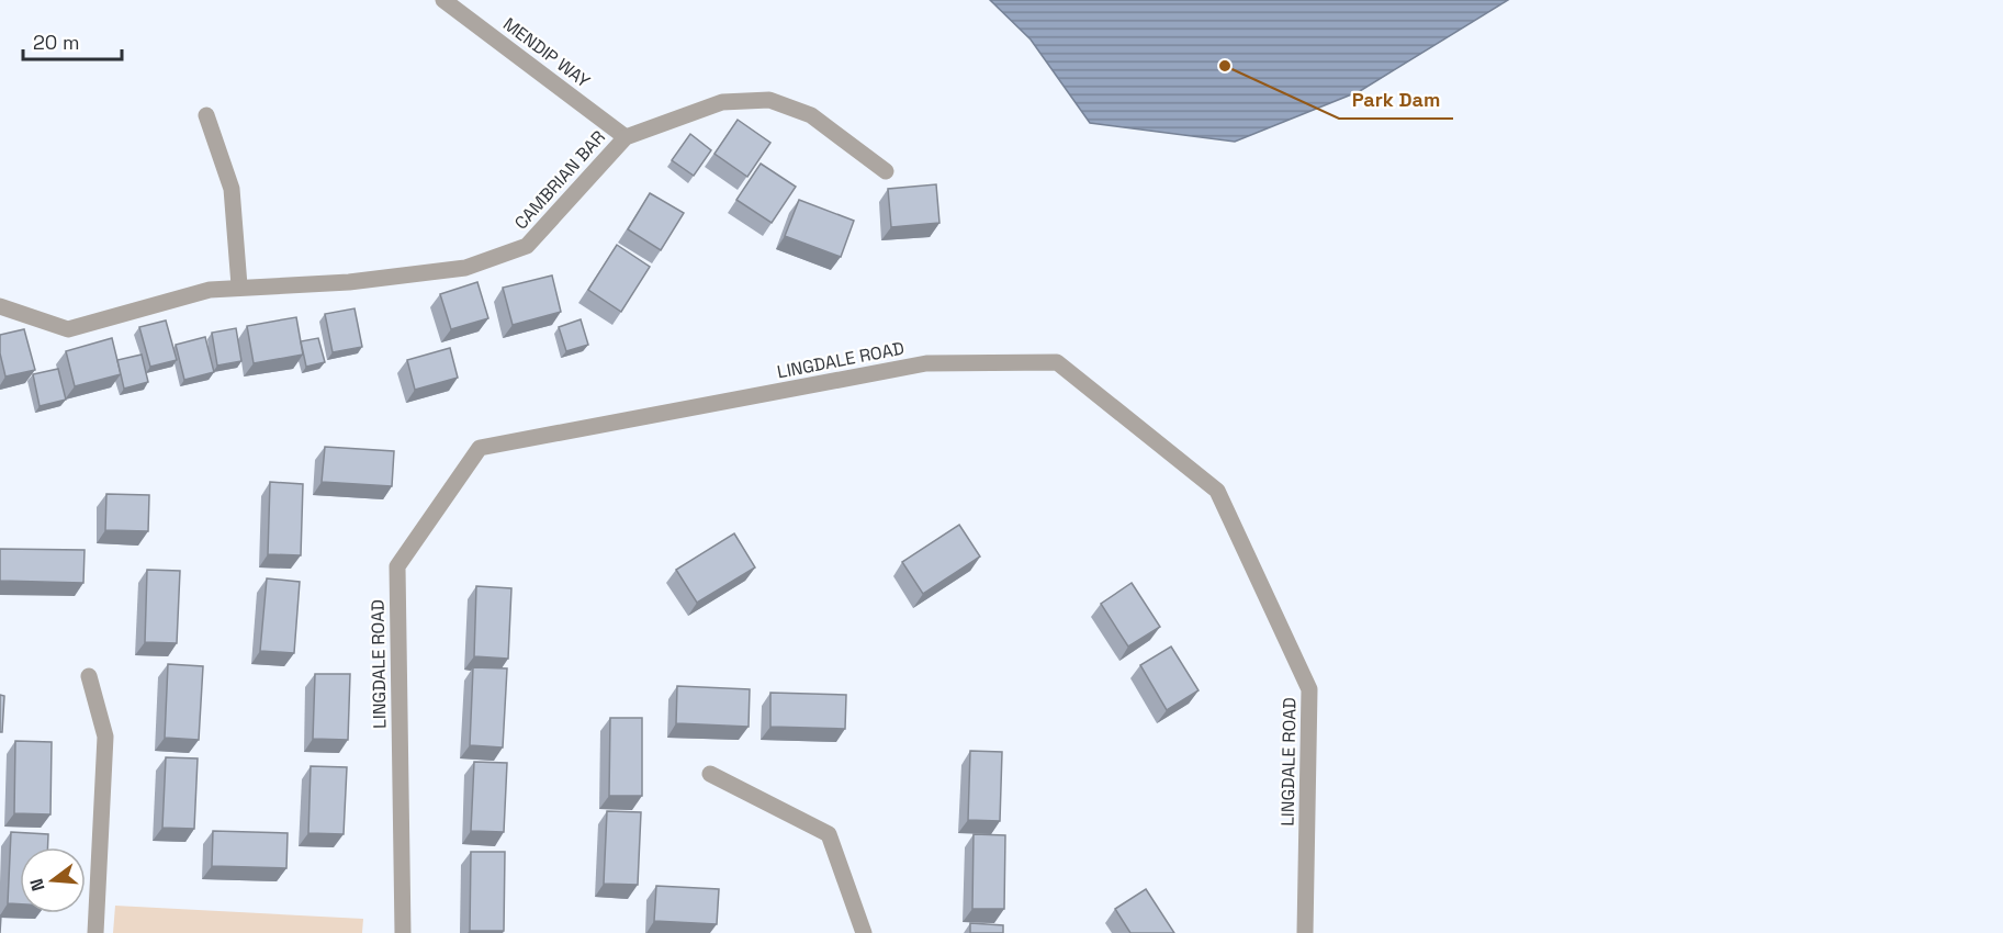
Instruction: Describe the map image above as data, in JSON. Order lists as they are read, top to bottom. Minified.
{"streets":{"street":["MENDIP WAY","CAMBRIAN BAR","LINGDALE ROAD"]},"crossings":[["MENDIP WAY","CAMBRIAN BAR"]],"places":["Park Dam"],"scale_bar":"20 m","north":"left"}
